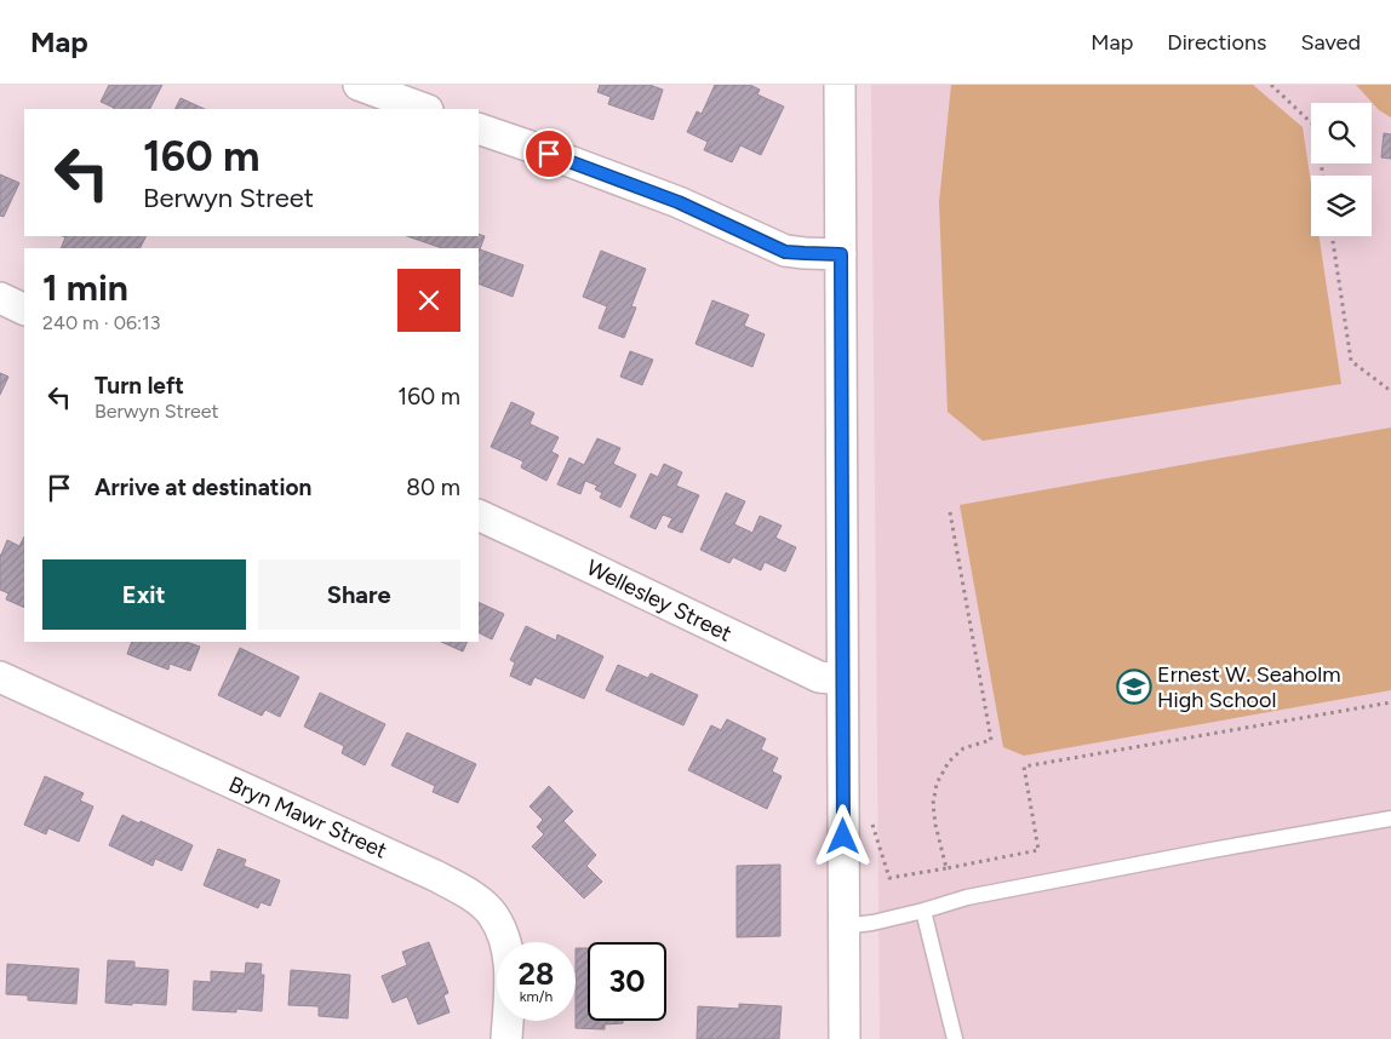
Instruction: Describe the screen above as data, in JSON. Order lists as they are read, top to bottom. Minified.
{"streets":{"street":["Wellesley Street","Bryn Mawr Street"]},"places":{"school or university":["Ernest W. Seaholm High School"]},"page":{"header":"Map","nav":["Map","Directions","Saved"],"turn":["160 m","Berwyn Street"],"heading":["1 min","240 m · 06:13"],"list":[{"name":"Turn left","note":"Berwyn Street","value":"160 m"},{"name":"Arrive at destination","value":"80 m"}],"buttons":["Exit","Share"],"speed":"28 km/h","limit":"30"}}
